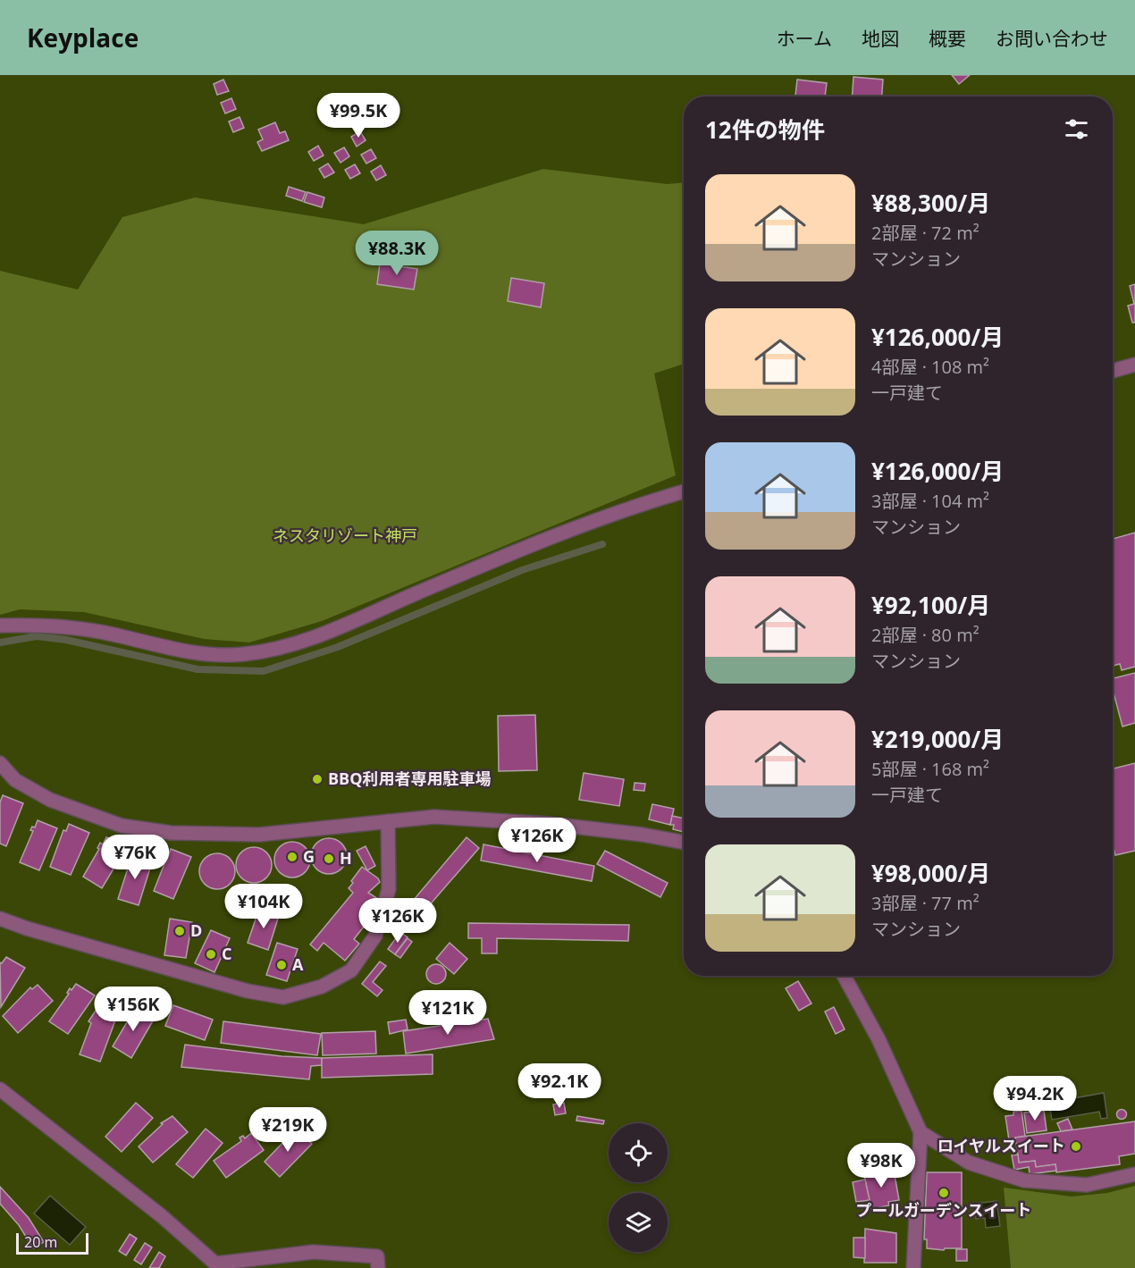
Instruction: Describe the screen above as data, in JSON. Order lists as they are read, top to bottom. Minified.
{"parks":["ネスタリゾート神戸"],"places":["BBQ利用者専用駐車場","G","H","D","C","A","ロイヤルスイート","プールガーデンスイート"],"scale_bar":"20 m","page":{"header":"Keyplace","nav":["ホーム","地図","概要","お問い合わせ"],"price":["¥99.5K","¥88.3K","¥126K","¥76K","¥104K","¥126K","¥156K","¥121K","¥92.1K","¥94.2K","¥219K","¥98K"],"heading":"12件の物件","list":[{"name":"¥88,300/月","note":"2部屋 · 72 m² · マンション"},{"name":"¥126,000/月","note":"4部屋 · 108 m² · 一戸建て"},{"name":"¥126,000/月","note":"3部屋 · 104 m² · マンション"},{"name":"¥92,100/月","note":"2部屋 · 80 m² · マンション"},{"name":"¥219,000/月","note":"5部屋 · 168 m² · 一戸建て"},{"name":"¥98,000/月","note":"3部屋 · 77 m² · マンション"}],"scale":"20 m"}}
